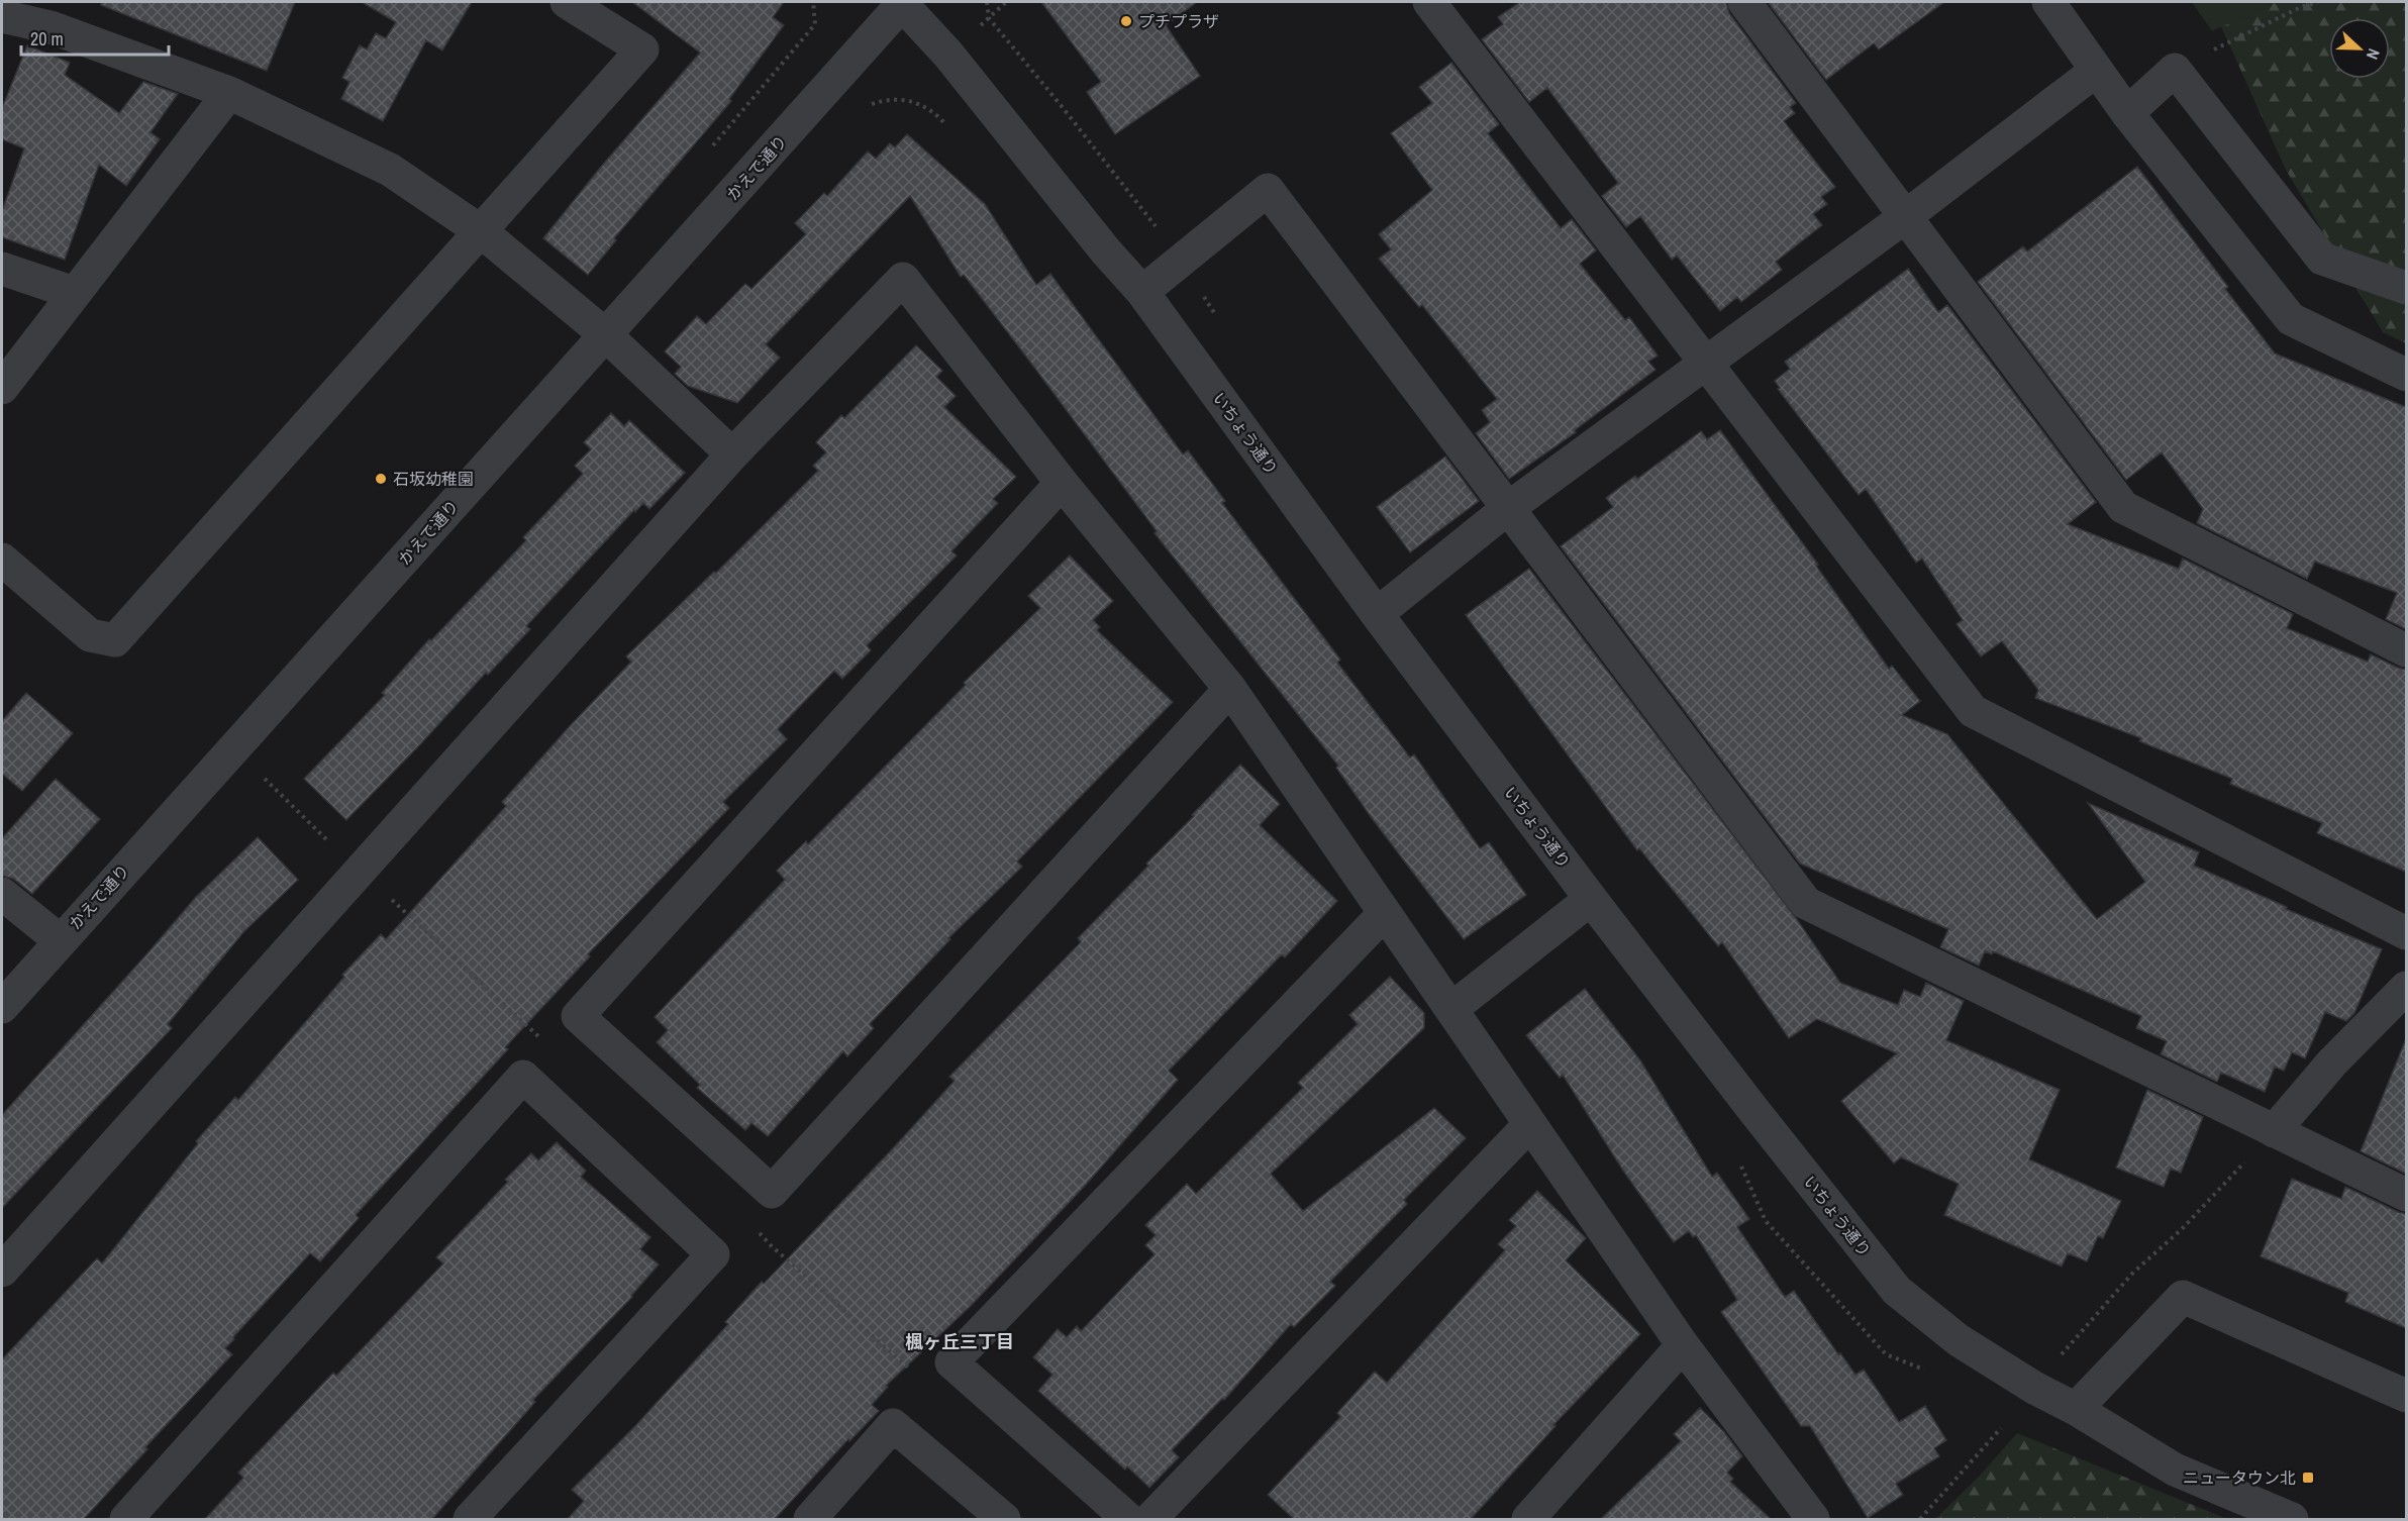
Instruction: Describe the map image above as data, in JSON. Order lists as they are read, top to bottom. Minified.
{"streets":{"street":["かえで通り","いちょう通り"]},"crossings":[["かえで通り","いちょう通り"]],"districts":["楓ヶ丘三丁目"],"places":{"other":["プチプラザ","石坂幼稚園"],"transit":["ニュータウン北"]},"scale_bar":"20 m","north":"right"}
